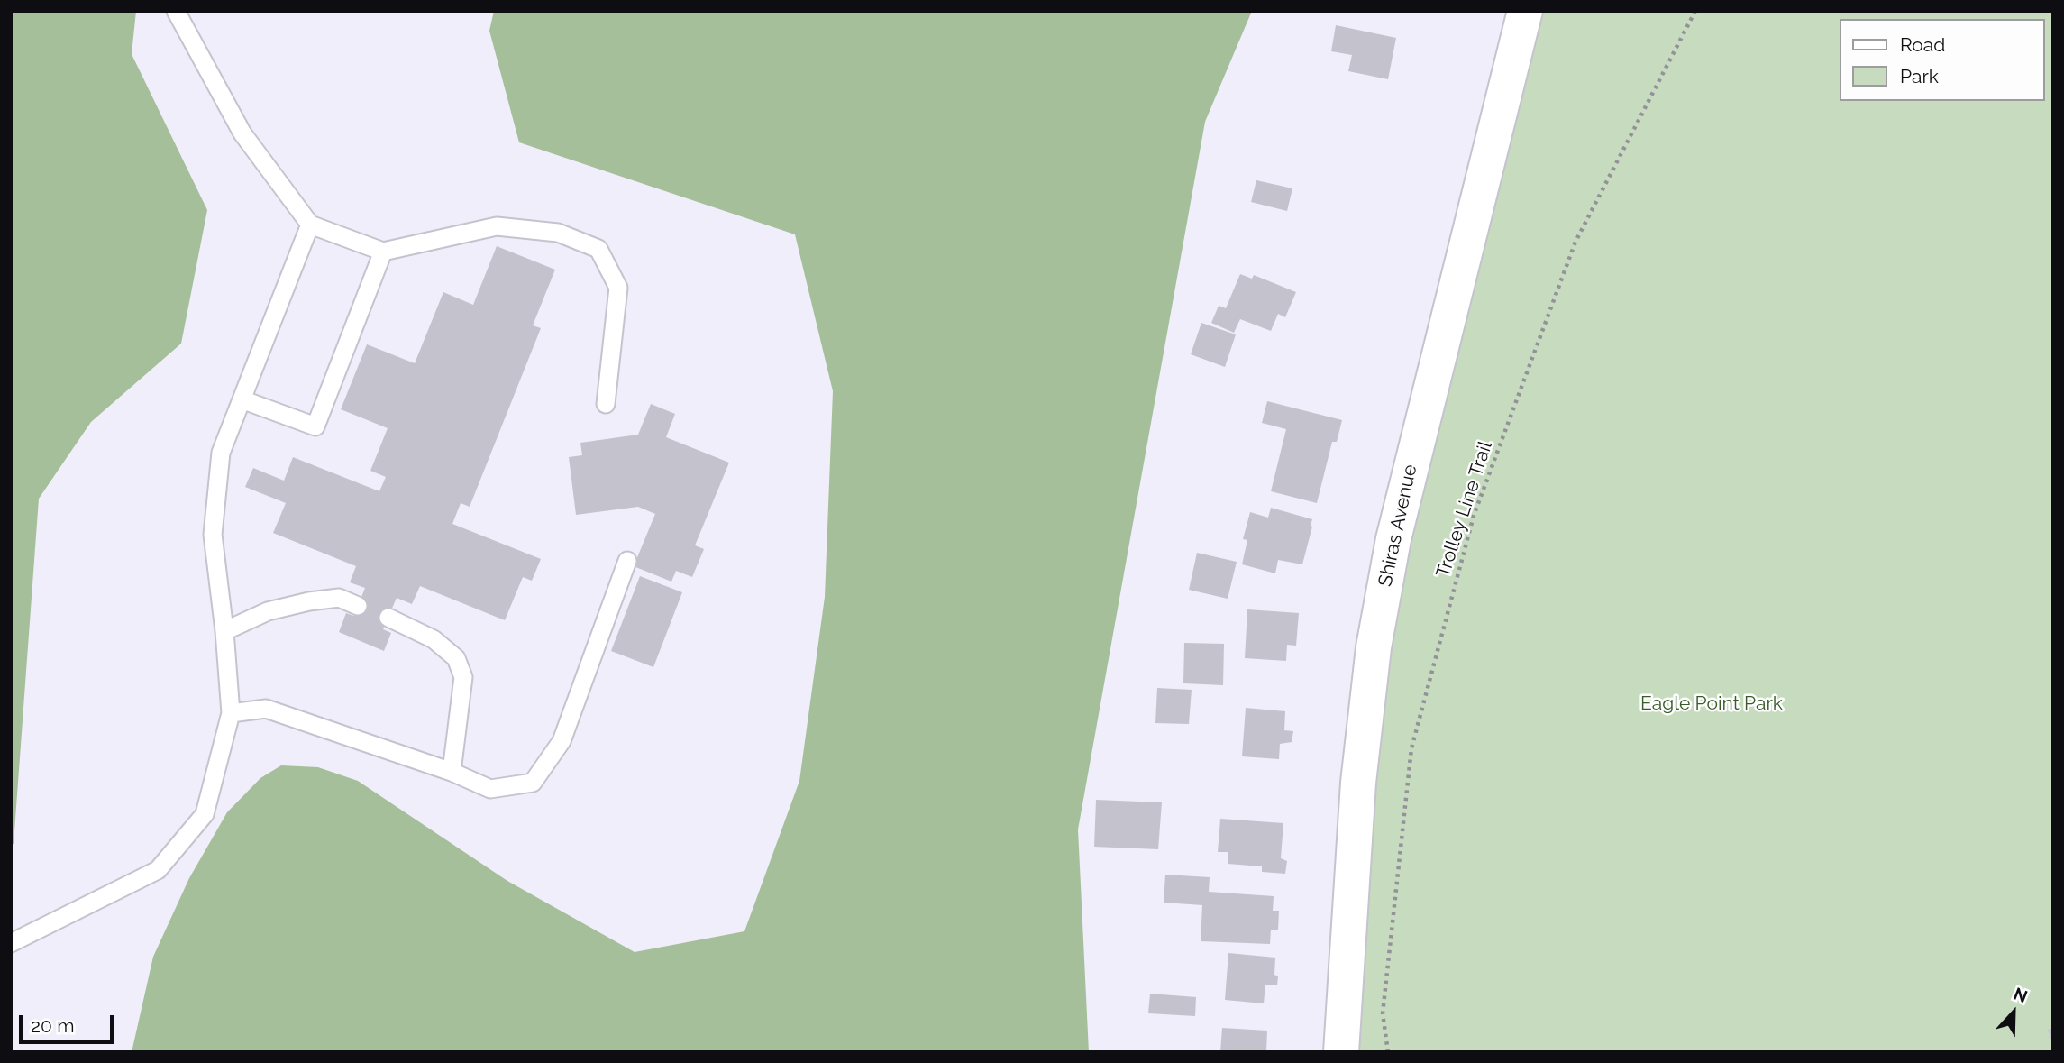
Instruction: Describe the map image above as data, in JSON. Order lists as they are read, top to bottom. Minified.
{"streets":{"street":["Shiras Avenue"],"path":["Trolley Line Trail"]},"parks":["Eagle Point Park"],"legend":["Road","Park"],"scale_bar":"20 m","north":"top"}
